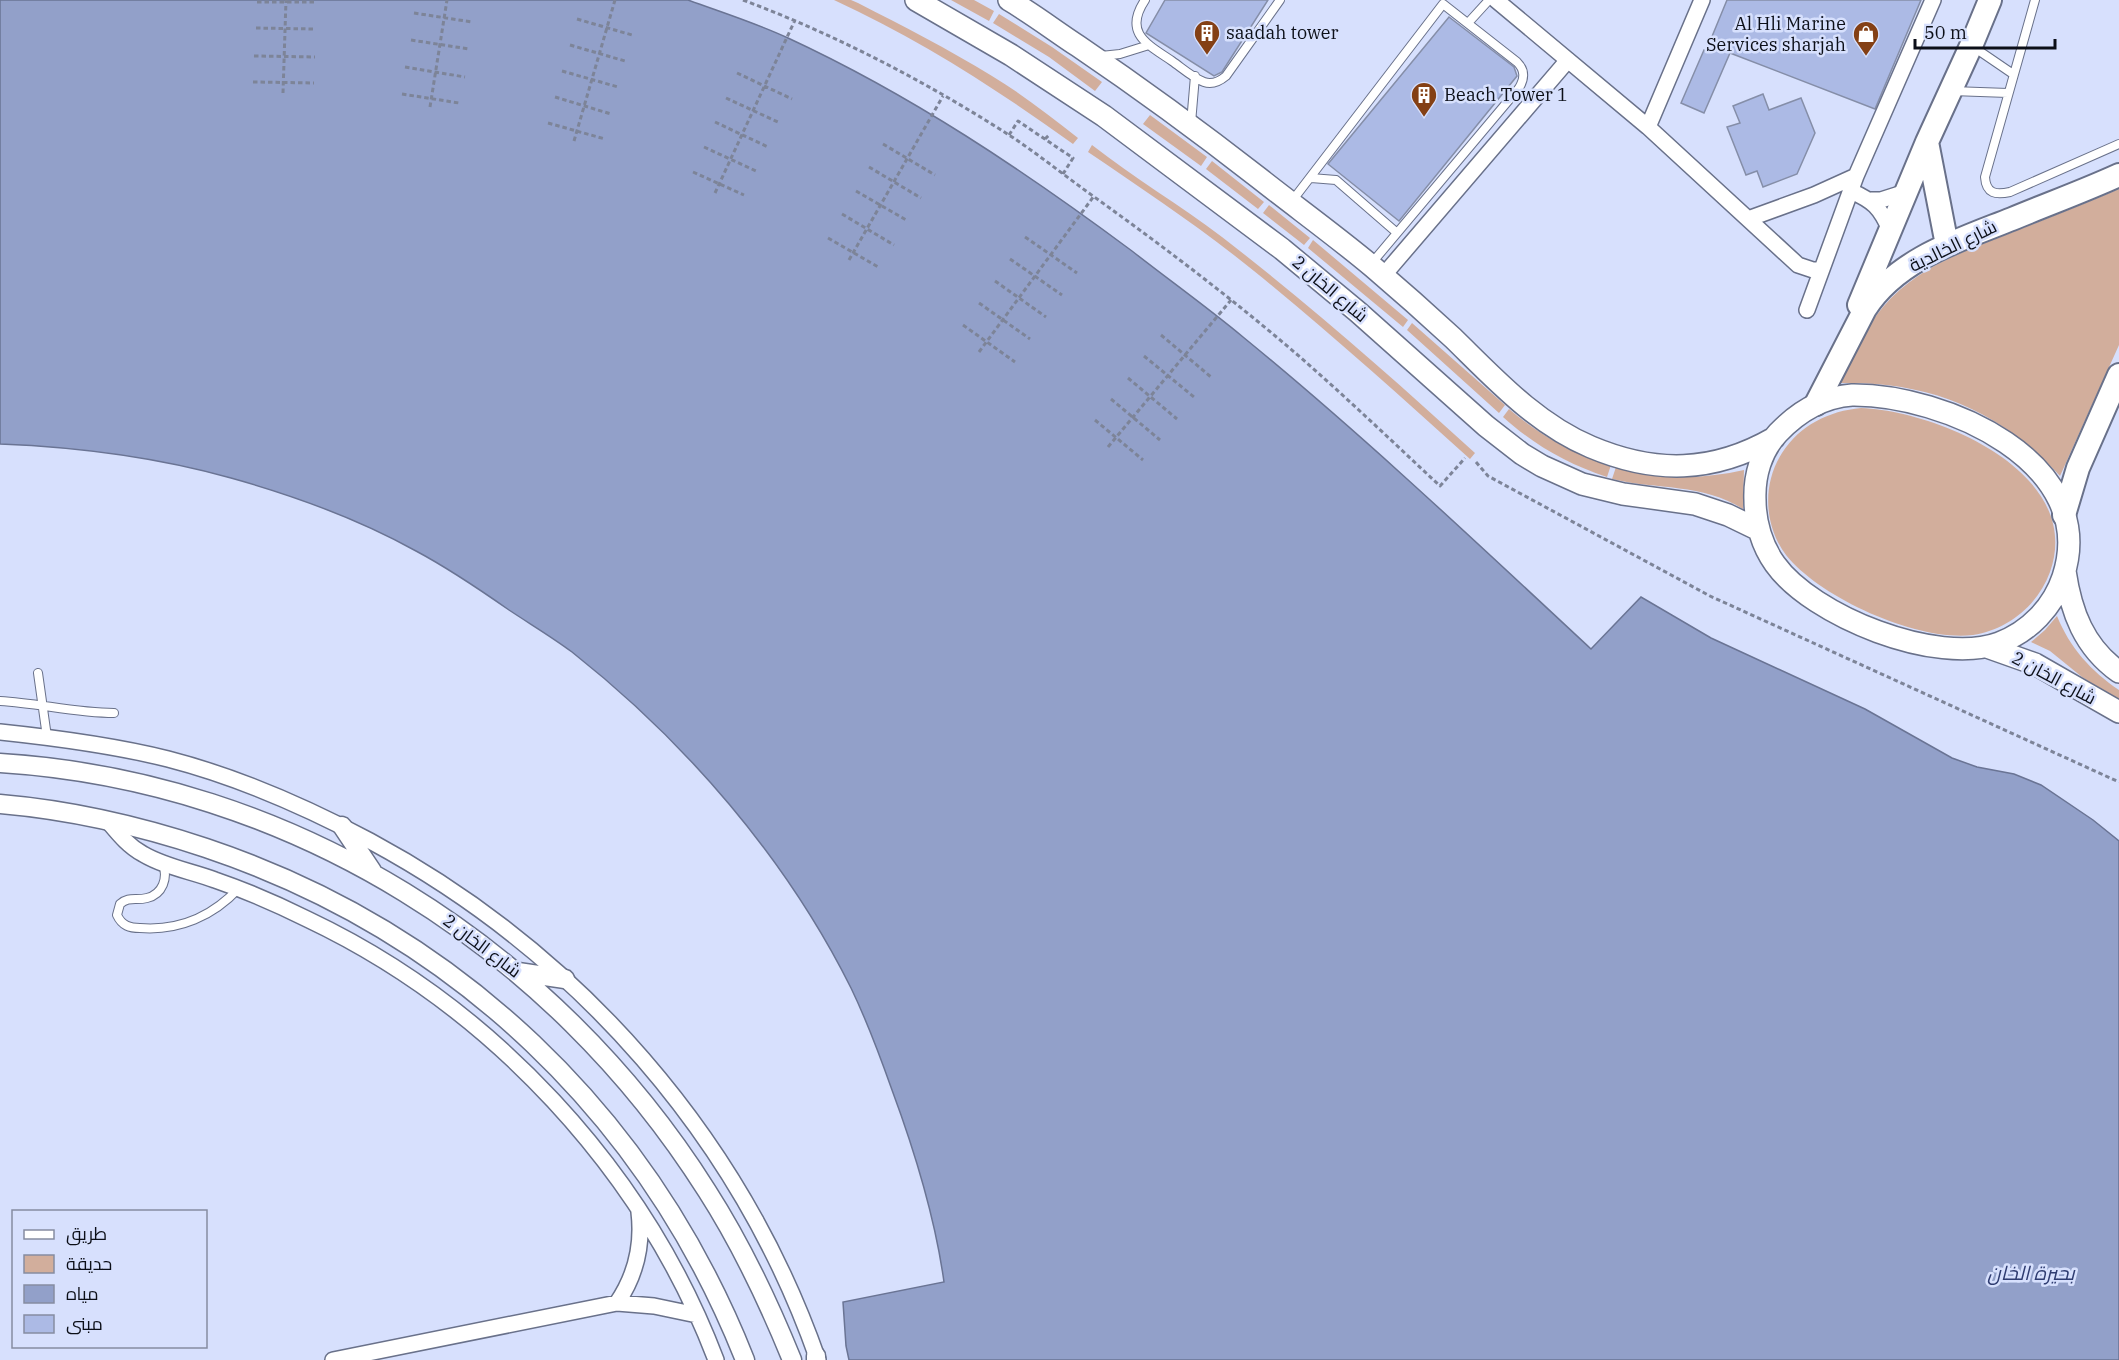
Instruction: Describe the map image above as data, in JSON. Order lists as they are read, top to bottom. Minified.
{"streets":{"main road":["شارع الخالدية","شارع الخان 2"]},"water":["بحيرة الخان"],"places":{"building":["saadah tower","Beach Tower 1"],"shop":["Al Hli Marine Services sharjah"]},"legend":["طريق","حديقة","مياه","مبنى"],"scale_bar":"50 m"}
